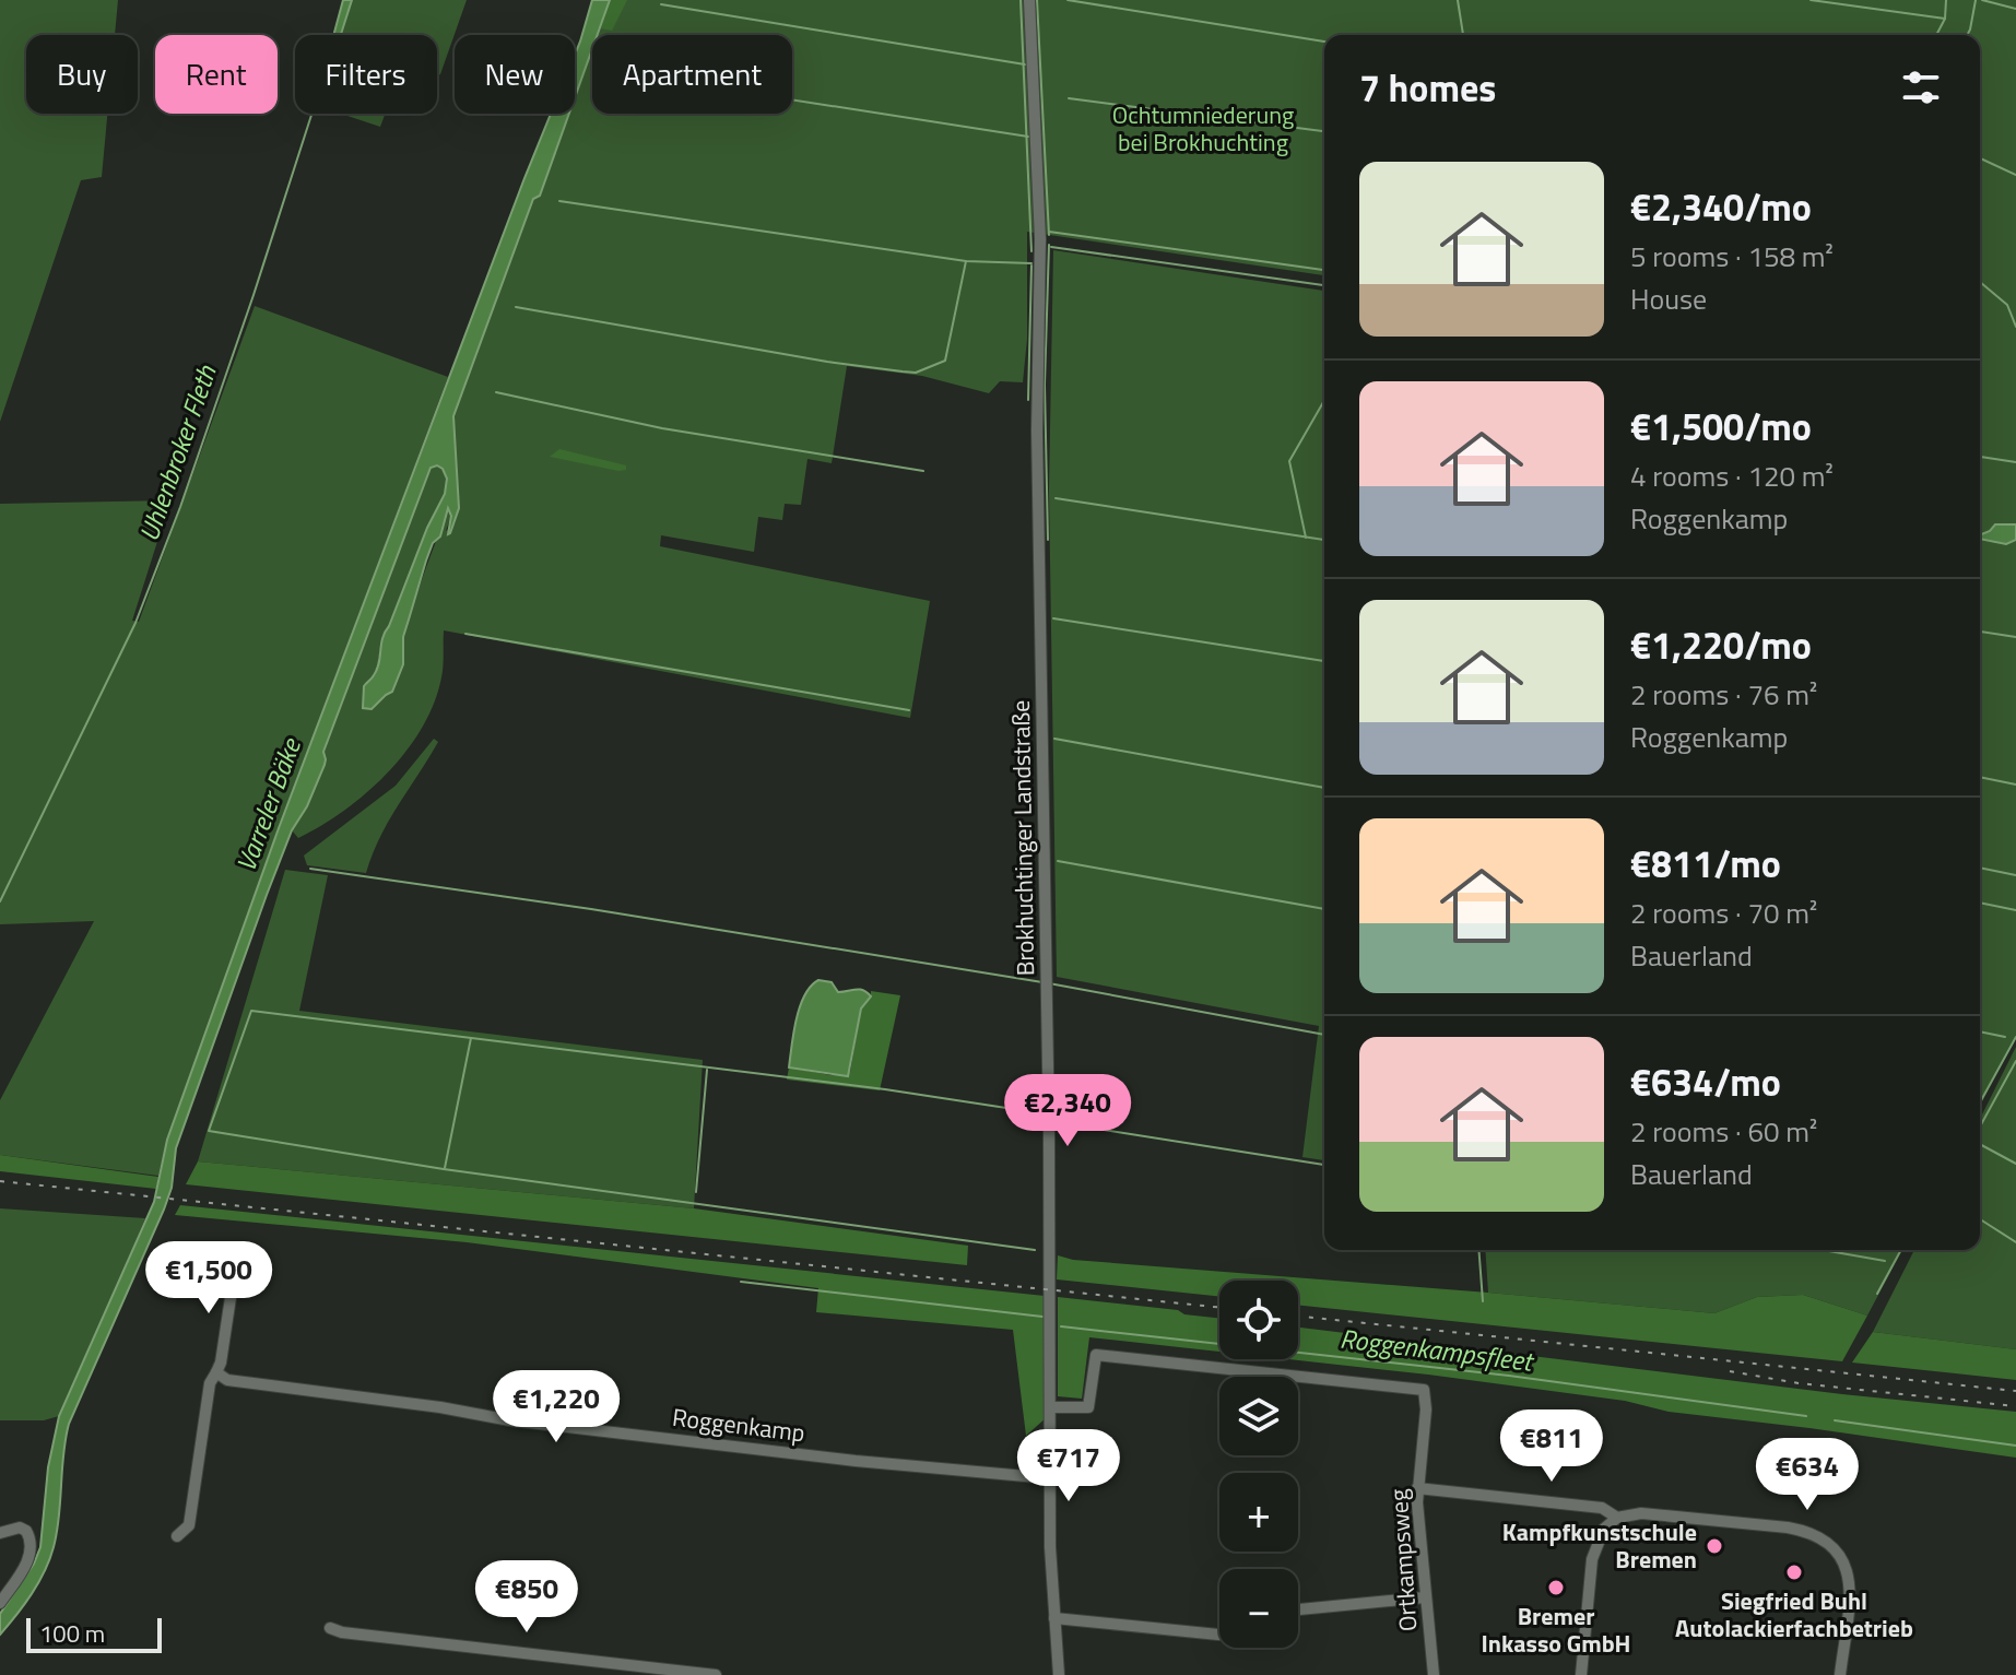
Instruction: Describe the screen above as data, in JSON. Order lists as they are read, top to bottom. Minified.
{"streets":{"street":["Brokhuchtinger Landstraße","Roggenkamp","Ortkampsweg"]},"crossings":[["Brokhuchtinger Landstraße","Roggenkamp"],["Brokhuchtinger Landstraße","Ortkampsweg"]],"water":["Uhlenbroker Fleth","Varreler Bäke","Roggenkampsfleet"],"parks":["Ochtumniederung bei Brokhuchting"],"places":["Kampfkunstschule Bremen","Siegfried Buhl Autolackierfachbetrieb","Bremer Inkasso GmbH"],"scale_bar":"100 m","page":{"chip":["Buy","Rent","Filters","New","Apartment"],"heading":"7 homes","list":[{"name":"€2,340/mo","note":"5 rooms · 158 m² · House"},{"name":"€1,500/mo","note":"4 rooms · 120 m² · Roggenkamp"},{"name":"€1,220/mo","note":"2 rooms · 76 m² · Roggenkamp"},{"name":"€811/mo","note":"2 rooms · 70 m² · Bauerland"},{"name":"€634/mo","note":"2 rooms · 60 m² · Bauerland"}],"price":["€2,340","€1,500","€1,220","€811","€717","€634","€850"],"map_buttons":["+","−"],"scale":"100 m"}}
